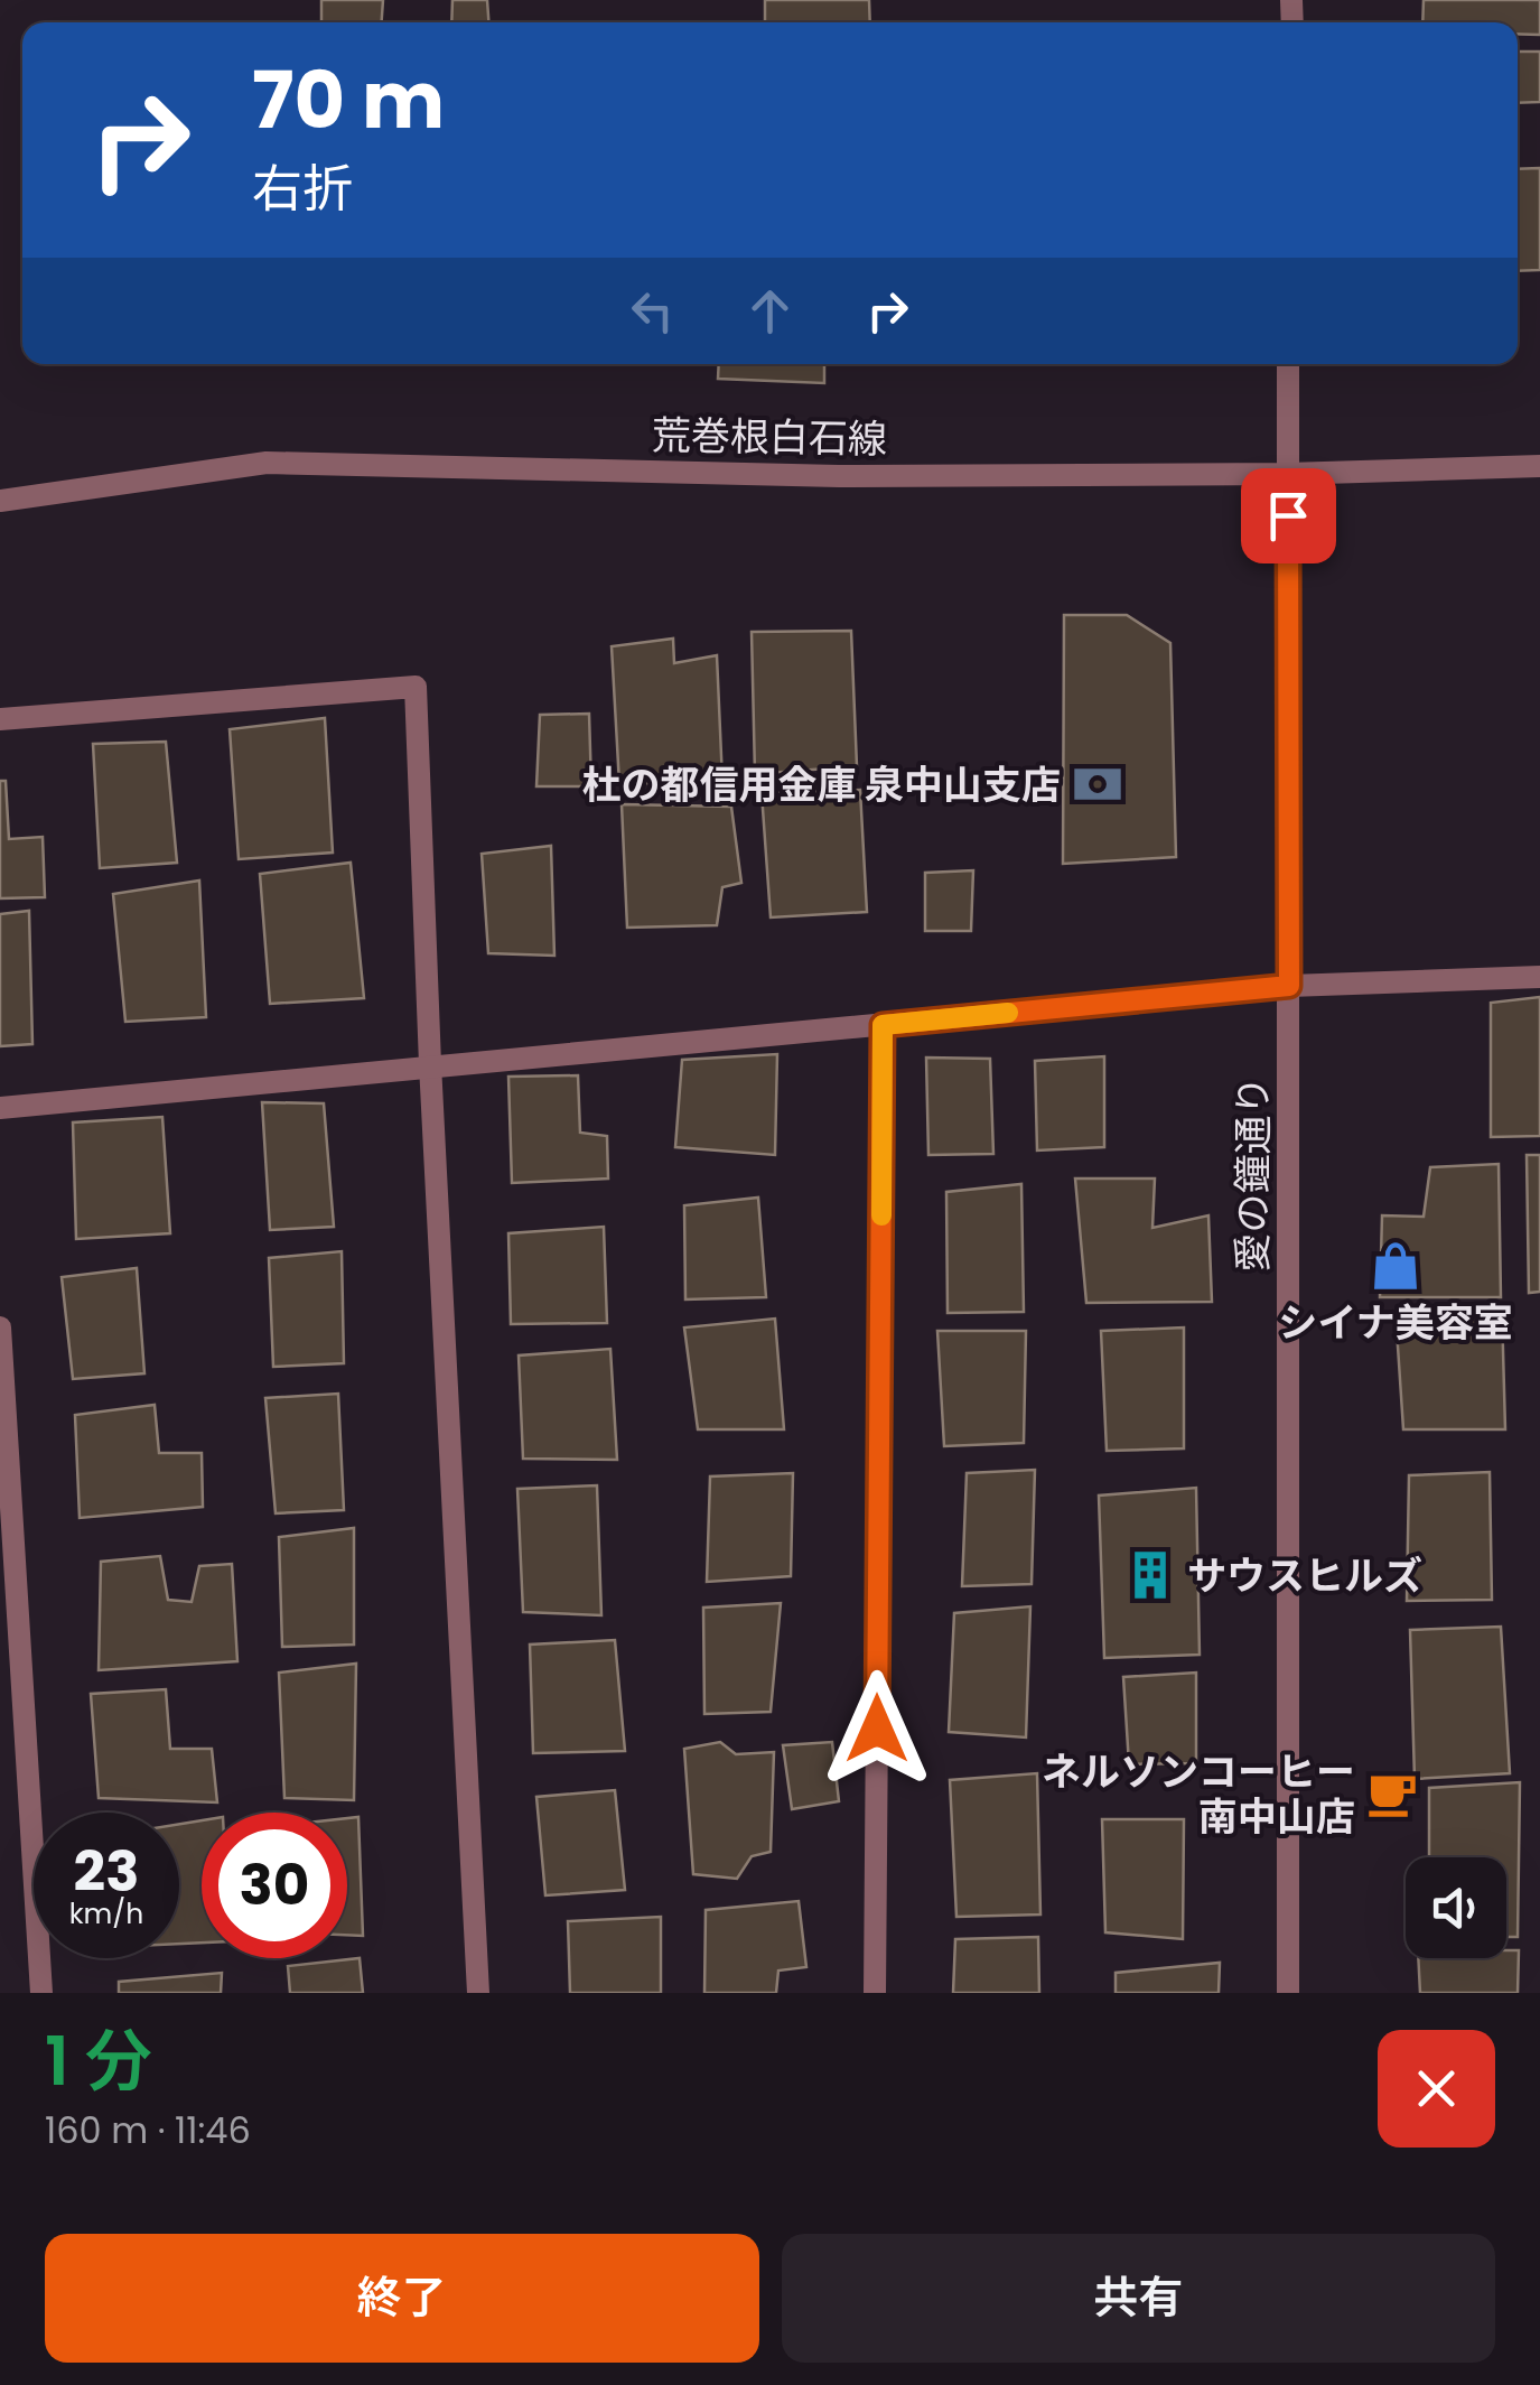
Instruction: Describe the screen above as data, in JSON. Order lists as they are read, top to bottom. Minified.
{"streets":{"street":["荒巻根白石線","愛の鐘通り"]},"crossings":[["荒巻根白石線","愛の鐘通り"]],"places":{"bank":["杜の都信用金庫 泉中山支店"],"shop":["シイナ美容室"],"building":["サウスヒルズ"],"cafe":["ネルソンコーヒー 南中山店"]},"page":{"turn":["70 m","右折"],"speed":"23 km/h","limit":"30","heading":["1 分","160 m · 11:46"],"buttons":["終了","共有"]}}
